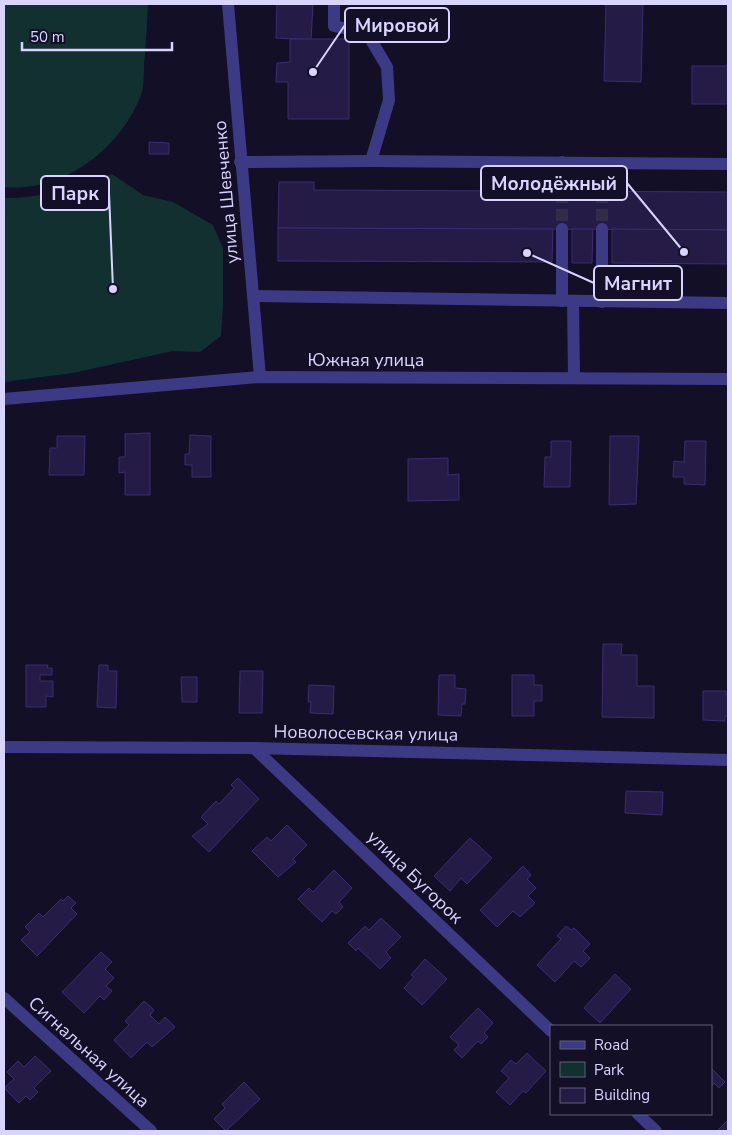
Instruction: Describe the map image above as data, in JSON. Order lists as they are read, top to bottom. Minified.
{"streets":{"street":["улица Шевченко","Южная улица","Новолосевская улица","улица Бугорок","Сигнальная улица"]},"crossings":[["улица Шевченко","Южная улица"],["Новолосевская улица","улица Бугорок"]],"places":["Мировой","Молодёжный","Магнит","Парк"],"legend":["Road","Park","Building"],"scale_bar":"50 m"}
